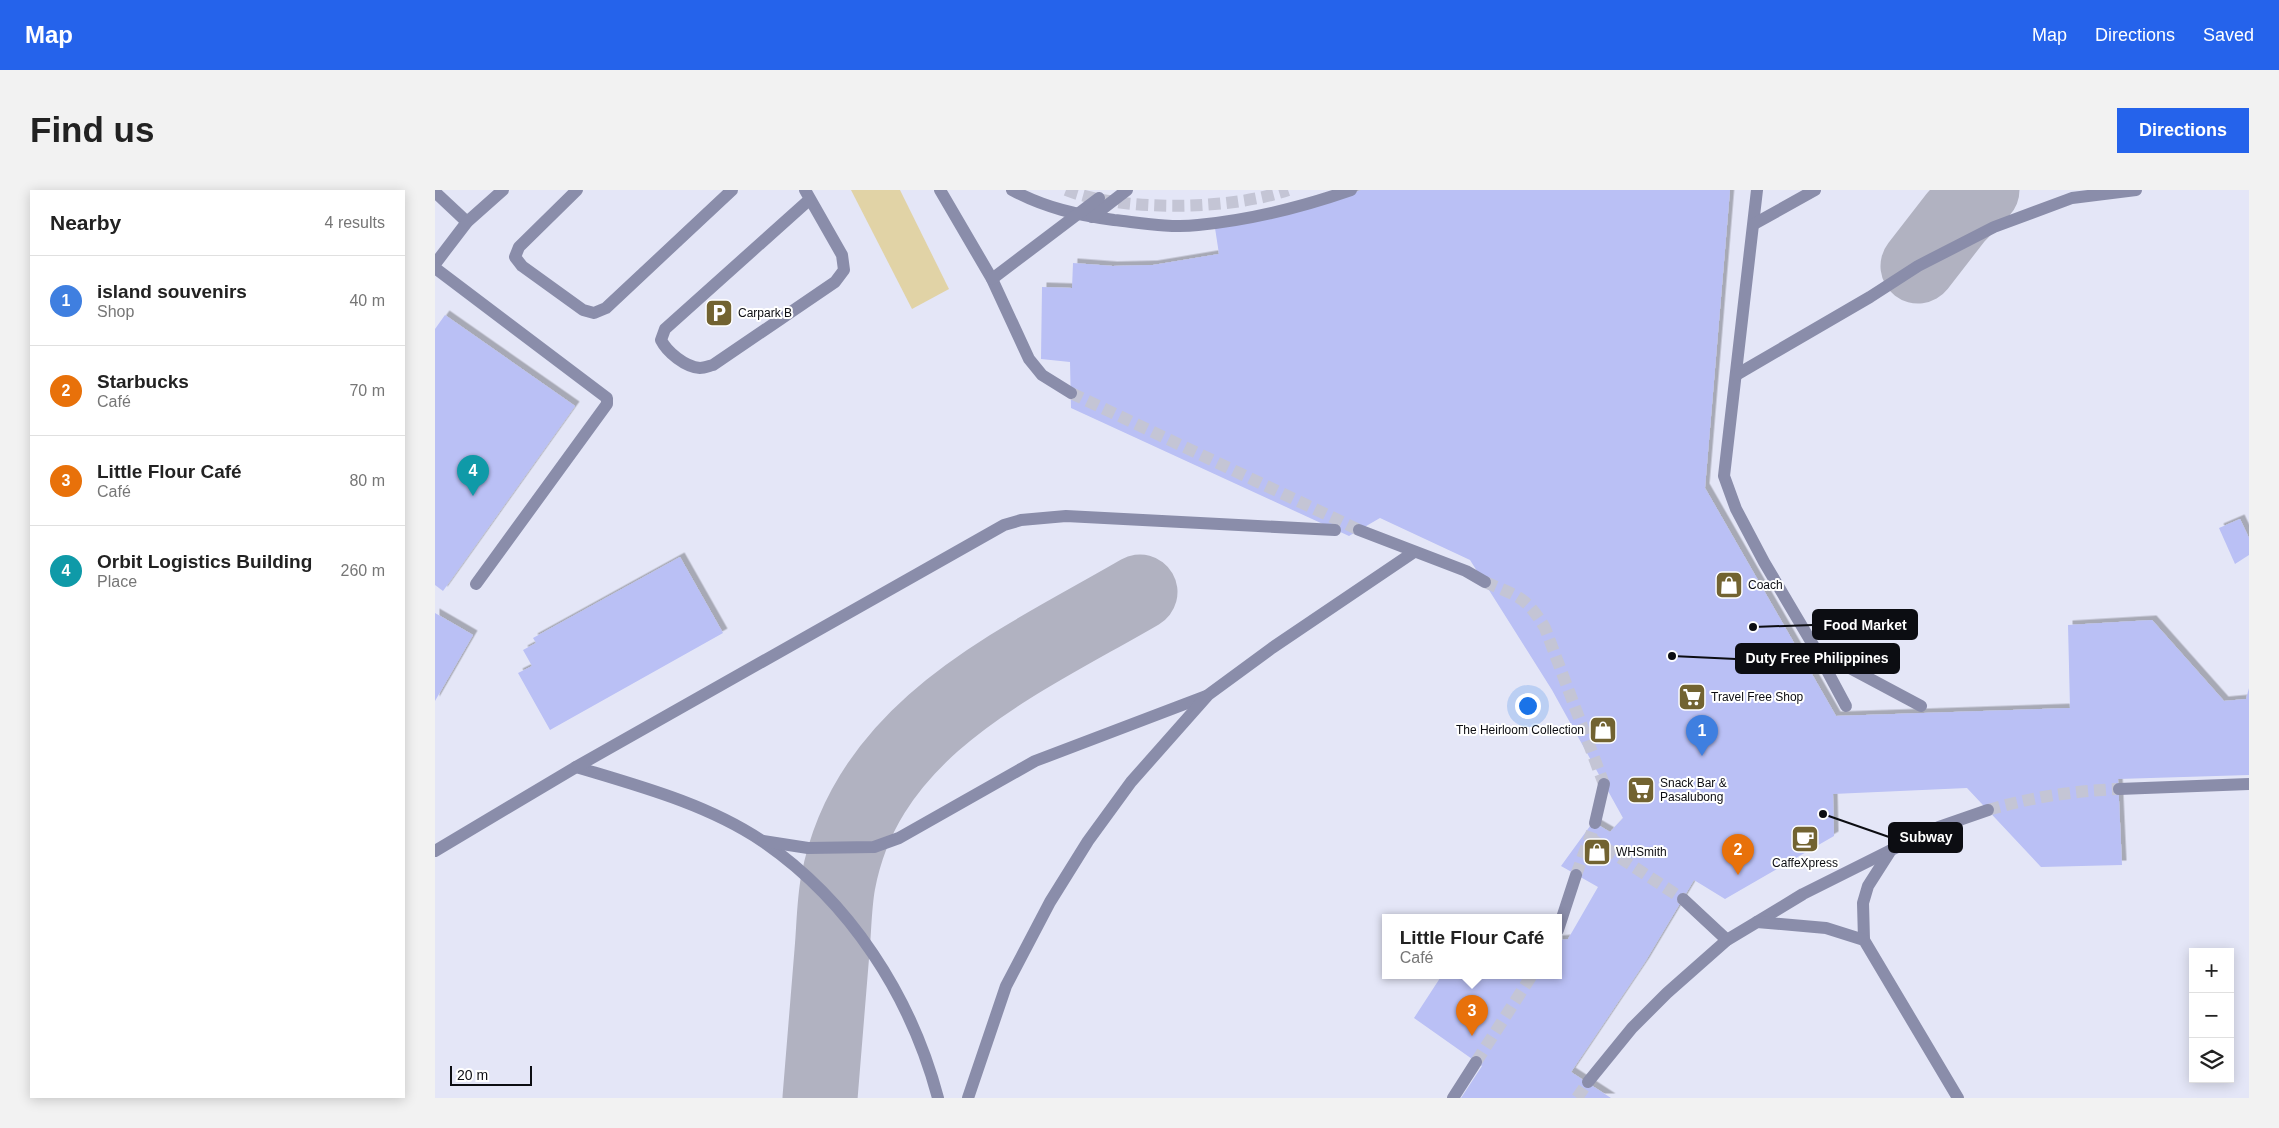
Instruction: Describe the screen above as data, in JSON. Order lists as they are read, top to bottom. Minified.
{"places":{"parking":["Carpark B"],"shop":["Coach","The Heirloom Collection","WHSmith"],"other":["Food Market","Duty Free Philippines","Subway"],"supermarket":["Travel Free Shop","Snack Bar & Pasalubong"],"cafe":["CaffeXpress"]},"scale_bar":"20 m","page":{"header":"Map","nav":["Map","Directions","Saved"],"buttons":"Directions","title":"Find us","heading":["Nearby","4 results"],"list":[{"mark":"1","name":"island souvenirs","note":"Shop","value":"40 m"},{"mark":"2","name":"Starbucks","note":"Café","value":"70 m"},{"mark":"3","name":"Little Flour Café","note":"Café","value":"80 m"},{"mark":"4","name":"Orbit Logistics Building","note":"Place","value":"260 m"}],"pins":["4","1","2","3"],"popup":["Little Flour Café","Café"],"map_buttons":["+","−"],"scale":"20 m"}}
